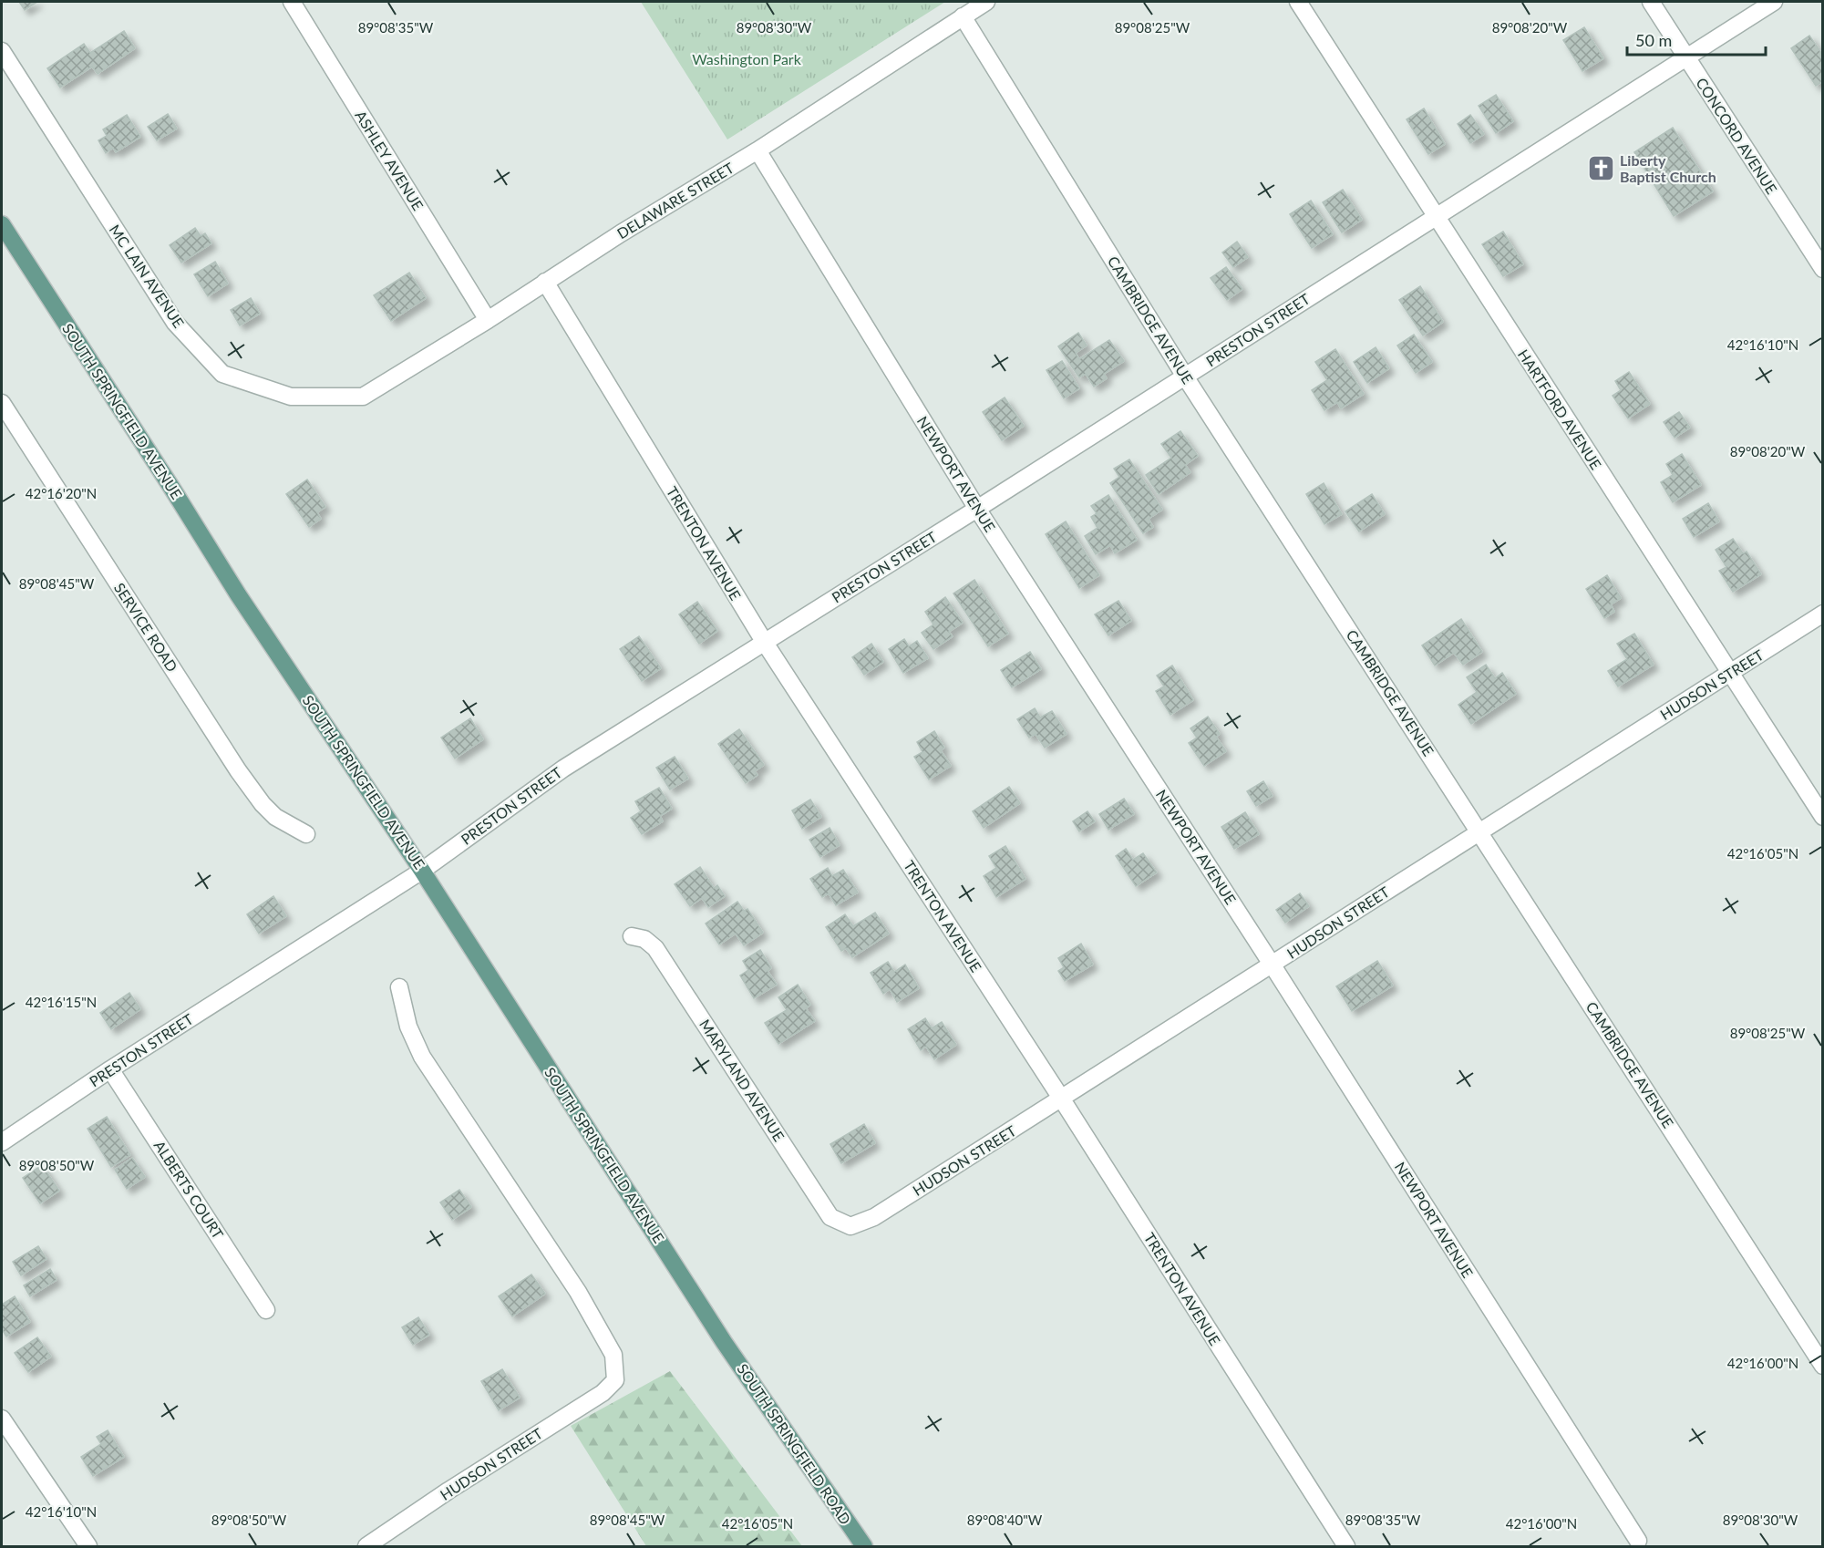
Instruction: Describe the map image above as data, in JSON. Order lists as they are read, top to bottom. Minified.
{"streets":{"main road":["SOUTH SPRINGFIELD AVENUE","SOUTH SPRINGFIELD ROAD"],"street":["CONCORD AVENUE","ASHLEY AVENUE","DELAWARE STREET","MC LAIN AVENUE","CAMBRIDGE AVENUE","PRESTON STREET","HARTFORD AVENUE","NEWPORT AVENUE","TRENTON AVENUE","SERVICE ROAD","HUDSON STREET","MARYLAND AVENUE","ALBERTS COURT"]},"crossings":[["CONCORD AVENUE","PRESTON STREET"],["ASHLEY AVENUE","DELAWARE STREET"],["DELAWARE STREET","MC LAIN AVENUE"],["DELAWARE STREET","CAMBRIDGE AVENUE"],["DELAWARE STREET","NEWPORT AVENUE"],["DELAWARE STREET","TRENTON AVENUE"],["CAMBRIDGE AVENUE","PRESTON STREET"],["CAMBRIDGE AVENUE","HUDSON STREET"],["PRESTON STREET","HARTFORD AVENUE"],["PRESTON STREET","SOUTH SPRINGFIELD AVENUE"],["PRESTON STREET","NEWPORT AVENUE"],["PRESTON STREET","TRENTON AVENUE"],["PRESTON STREET","ALBERTS COURT"],["HARTFORD AVENUE","HUDSON STREET"],["SOUTH SPRINGFIELD AVENUE","SOUTH SPRINGFIELD ROAD"],["NEWPORT AVENUE","HUDSON STREET"],["TRENTON AVENUE","HUDSON STREET"],["HUDSON STREET","MARYLAND AVENUE"]],"parks":["Washington Park"],"places":{"church":["Liberty Baptist Church"]},"scale_bar":"50 m","coordinates":["89°08'35\"W","89°08'30\"W","89°08'25\"W","89°08'20\"W","42°16'10\"N","42°16'20\"N","89°08'45\"W","42°16'05\"N","42°16'15\"N","89°08'50\"W","42°16'00\"N","89°08'40\"W"]}
